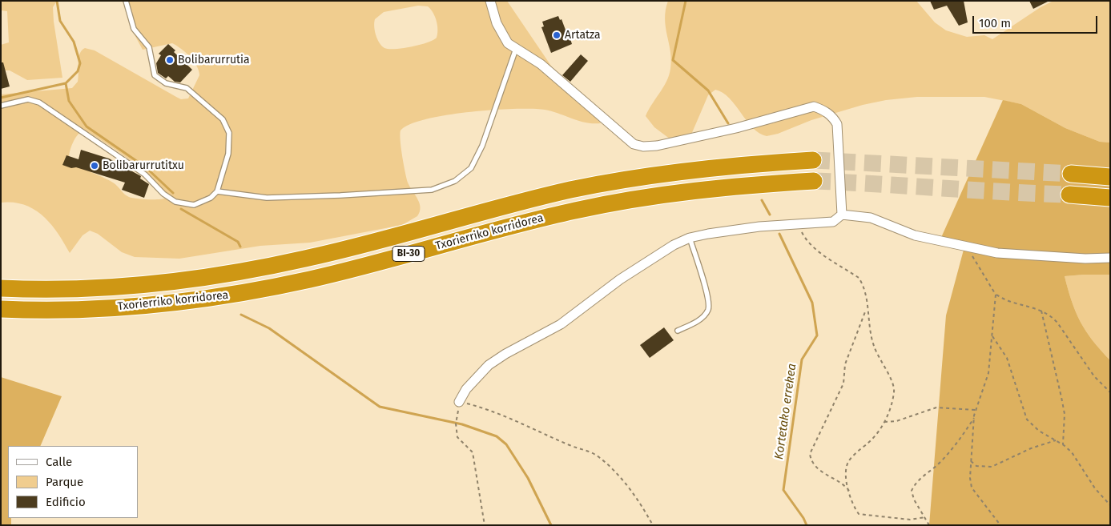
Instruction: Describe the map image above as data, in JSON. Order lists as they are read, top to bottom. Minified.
{"streets":{"highway":["Txorierriko korridorea","BI-30"]},"water":["Kortetako errekea"],"places":["Artatza","Bolibarurrutia","Bolibarurrutitxu"],"legend":["Calle","Parque","Edificio"],"scale_bar":"100 m"}
